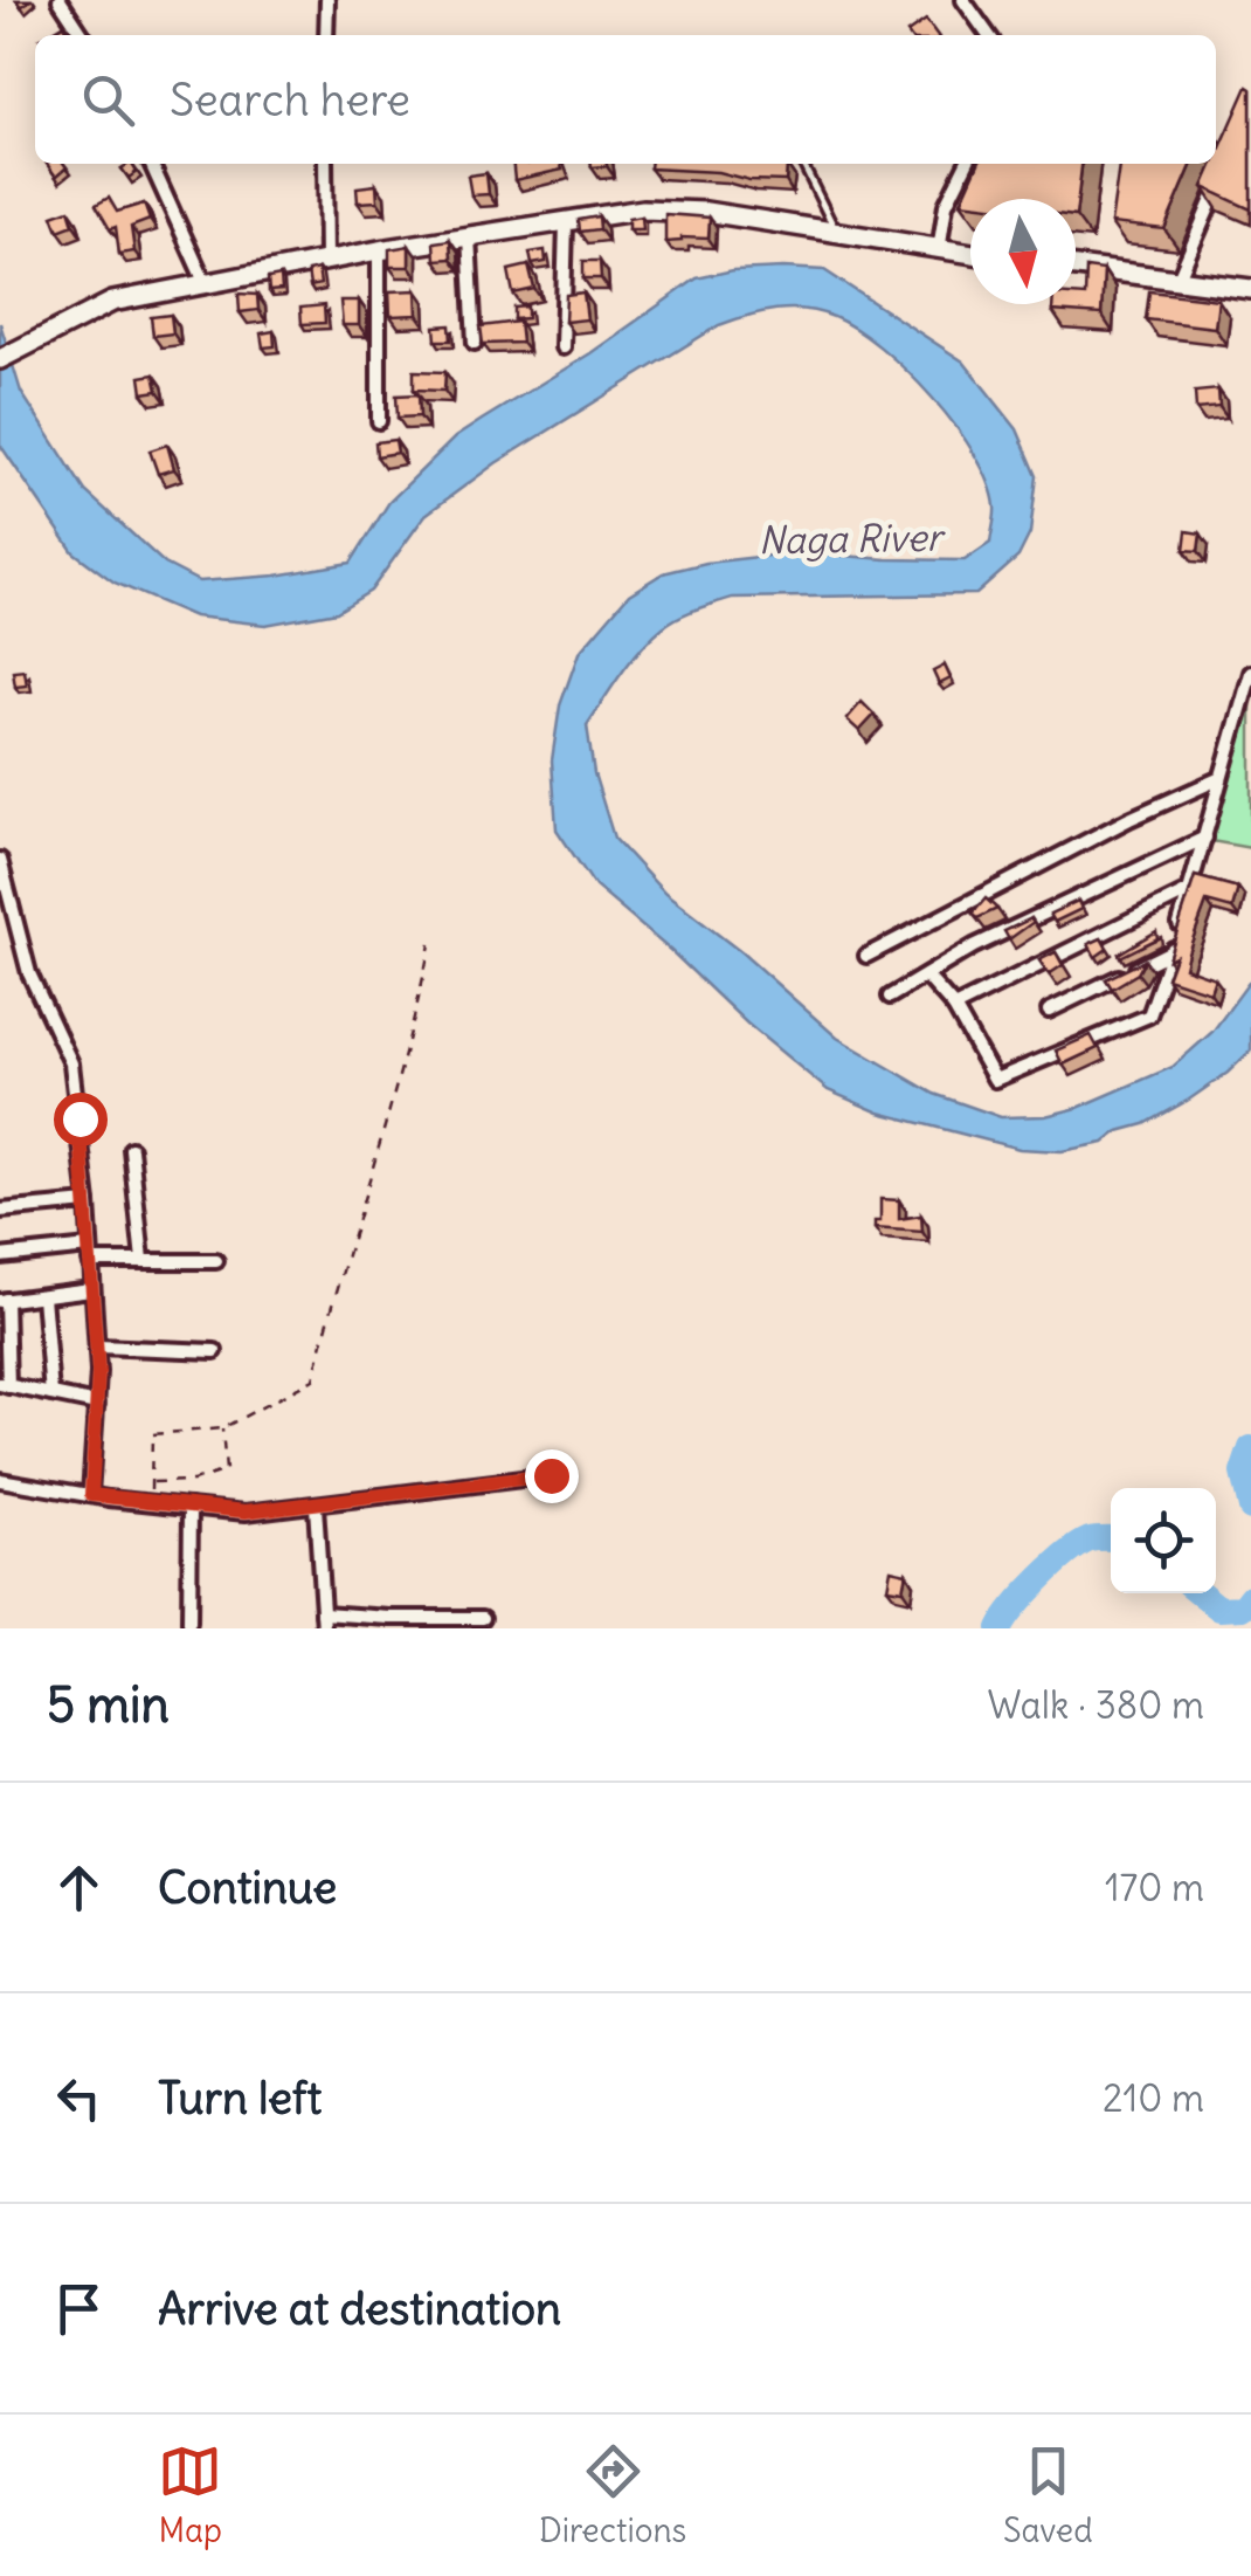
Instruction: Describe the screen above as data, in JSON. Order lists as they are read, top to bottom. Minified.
{"water":["Naga River"],"north":"bottom","page":{"search":"Search here","heading":["5 min","Walk · 380 m"],"list":[["Continue","170 m"],["Turn left","210 m"],"Arrive at destination"],"nav":["Map","Directions","Saved"]}}
